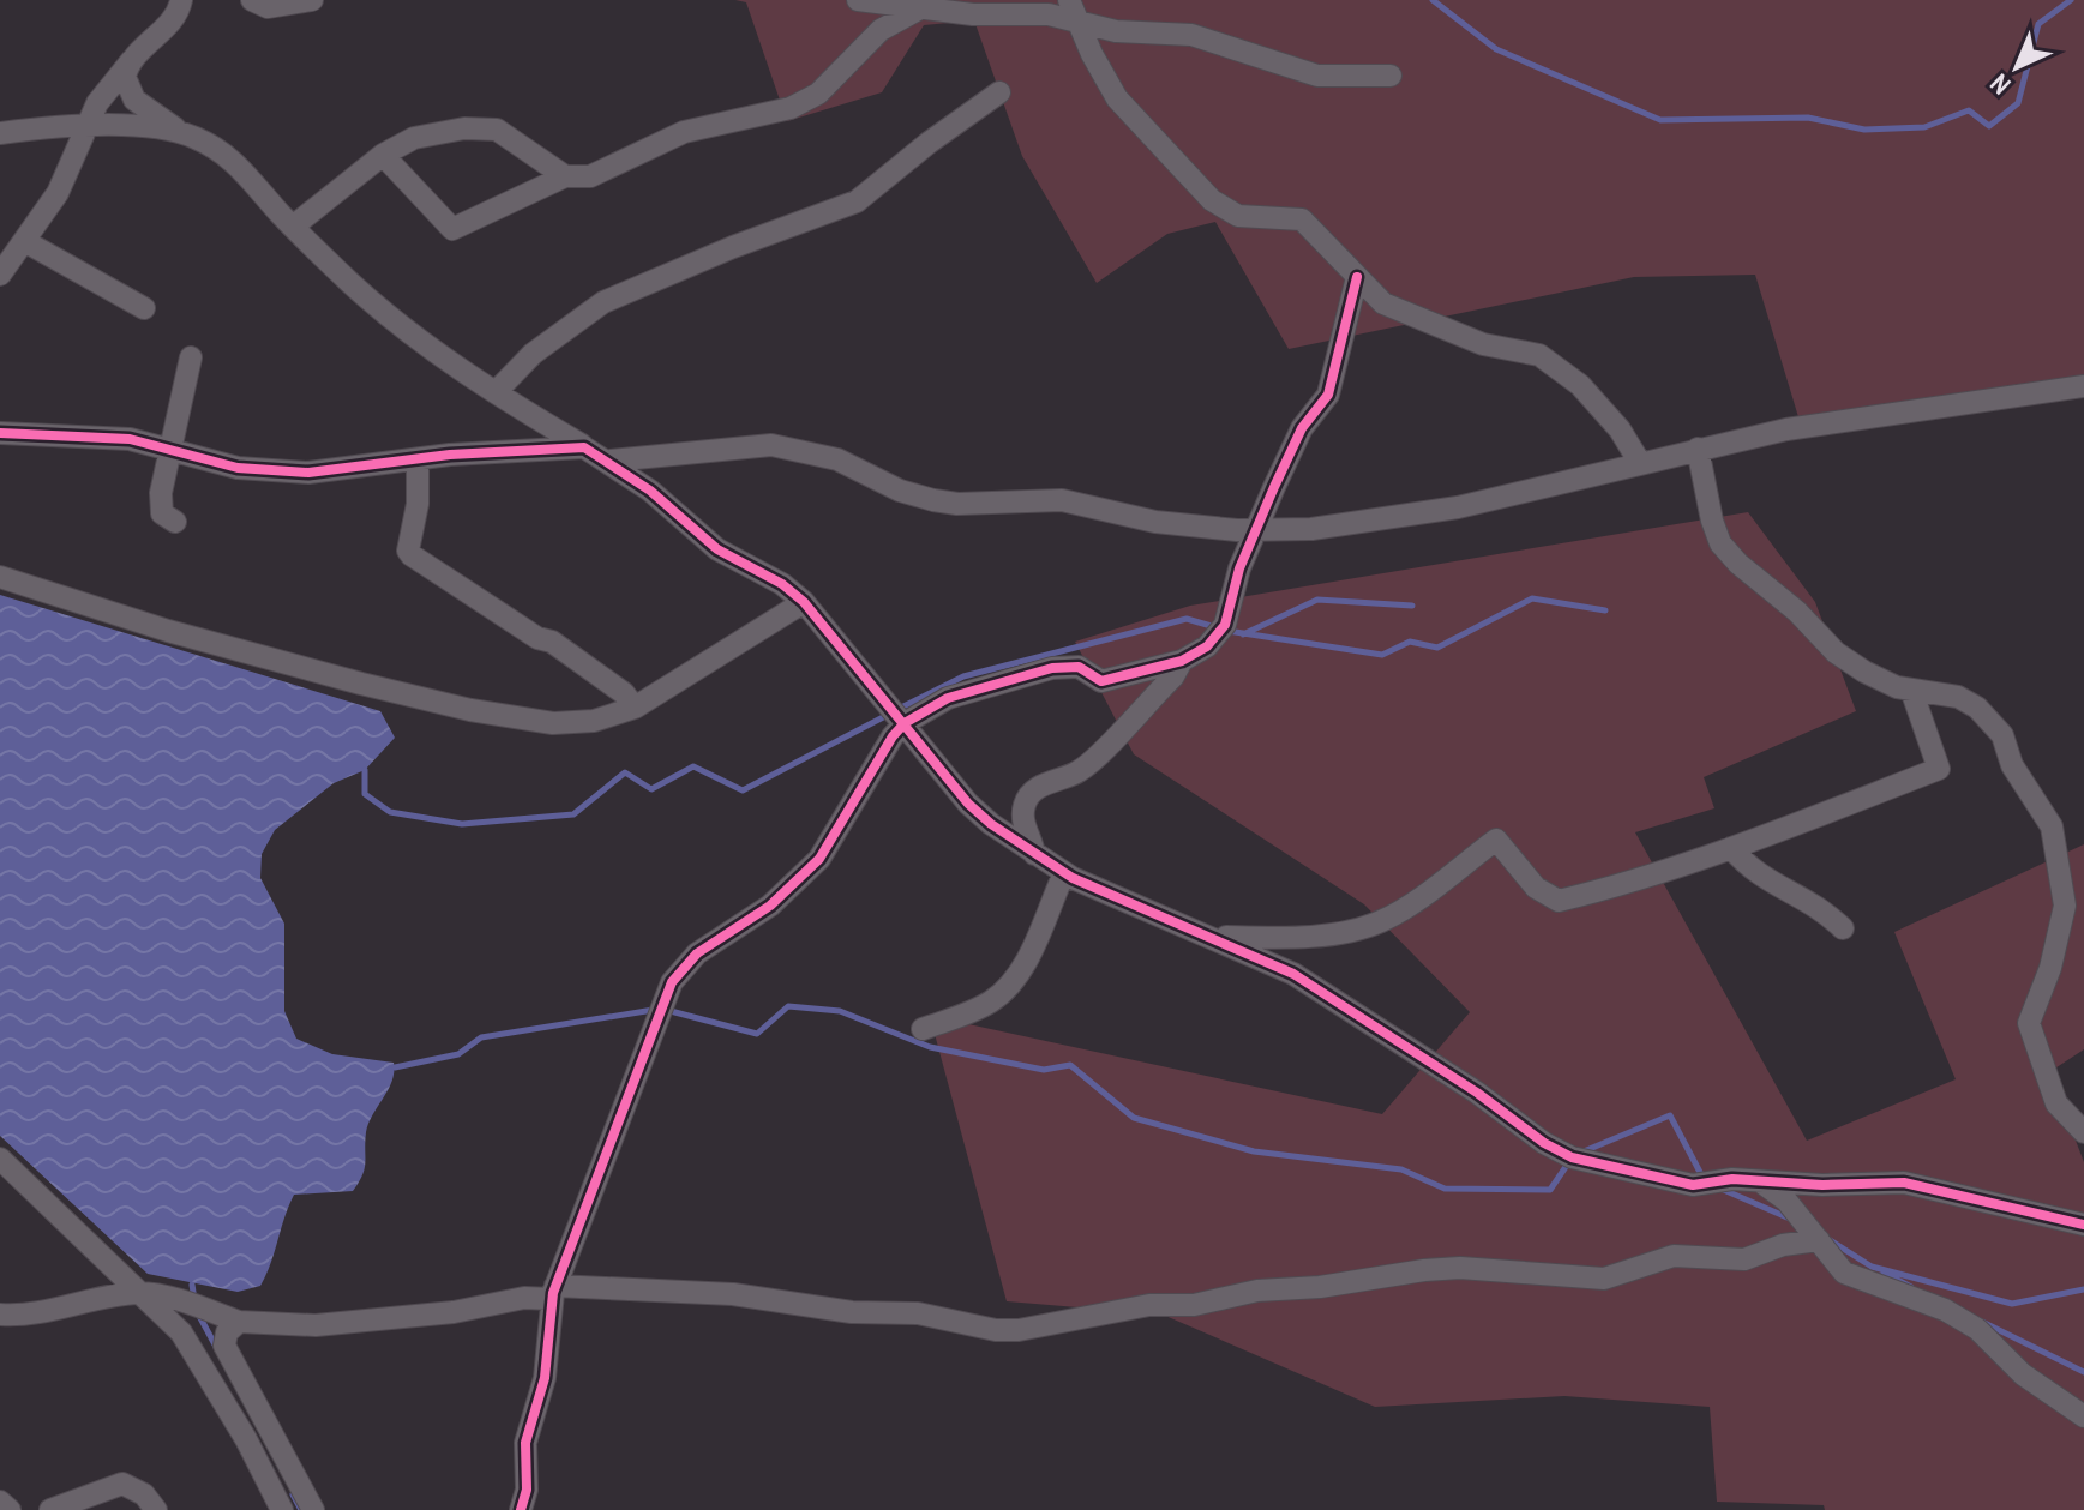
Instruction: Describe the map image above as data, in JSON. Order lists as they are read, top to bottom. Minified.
{"north":"bottom left"}
